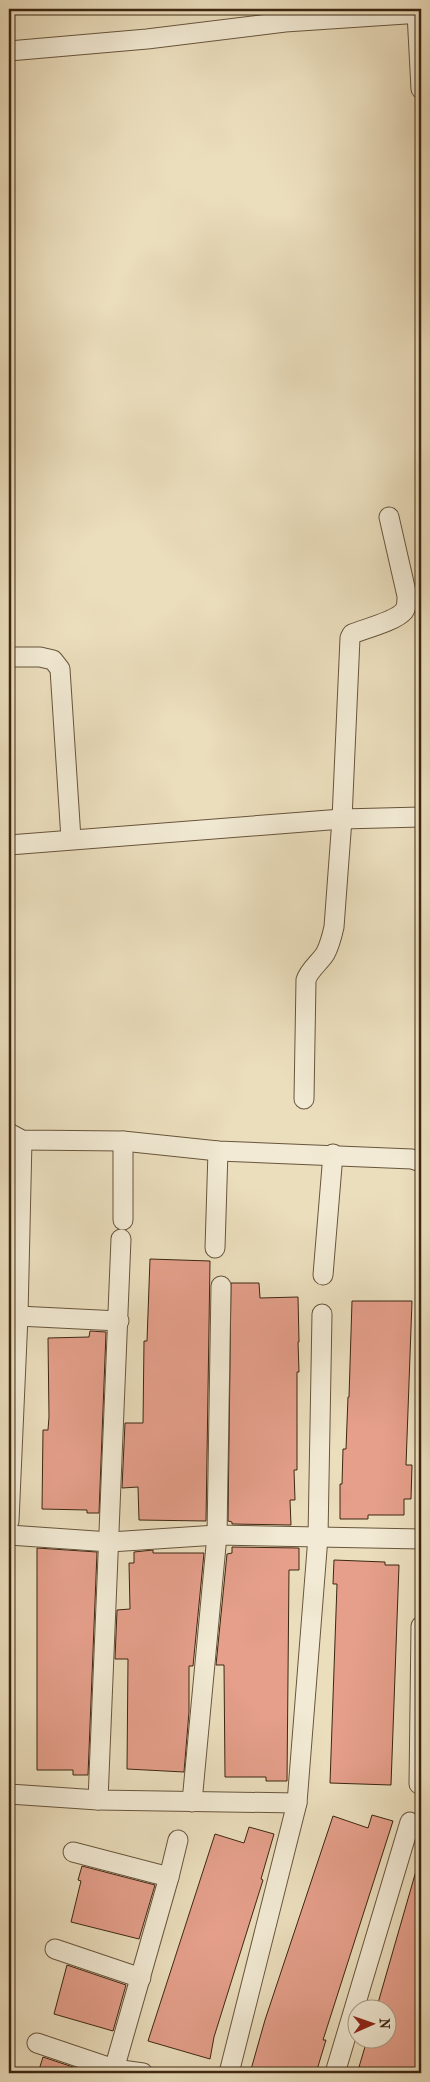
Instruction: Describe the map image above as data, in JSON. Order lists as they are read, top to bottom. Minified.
{"north":"right"}
